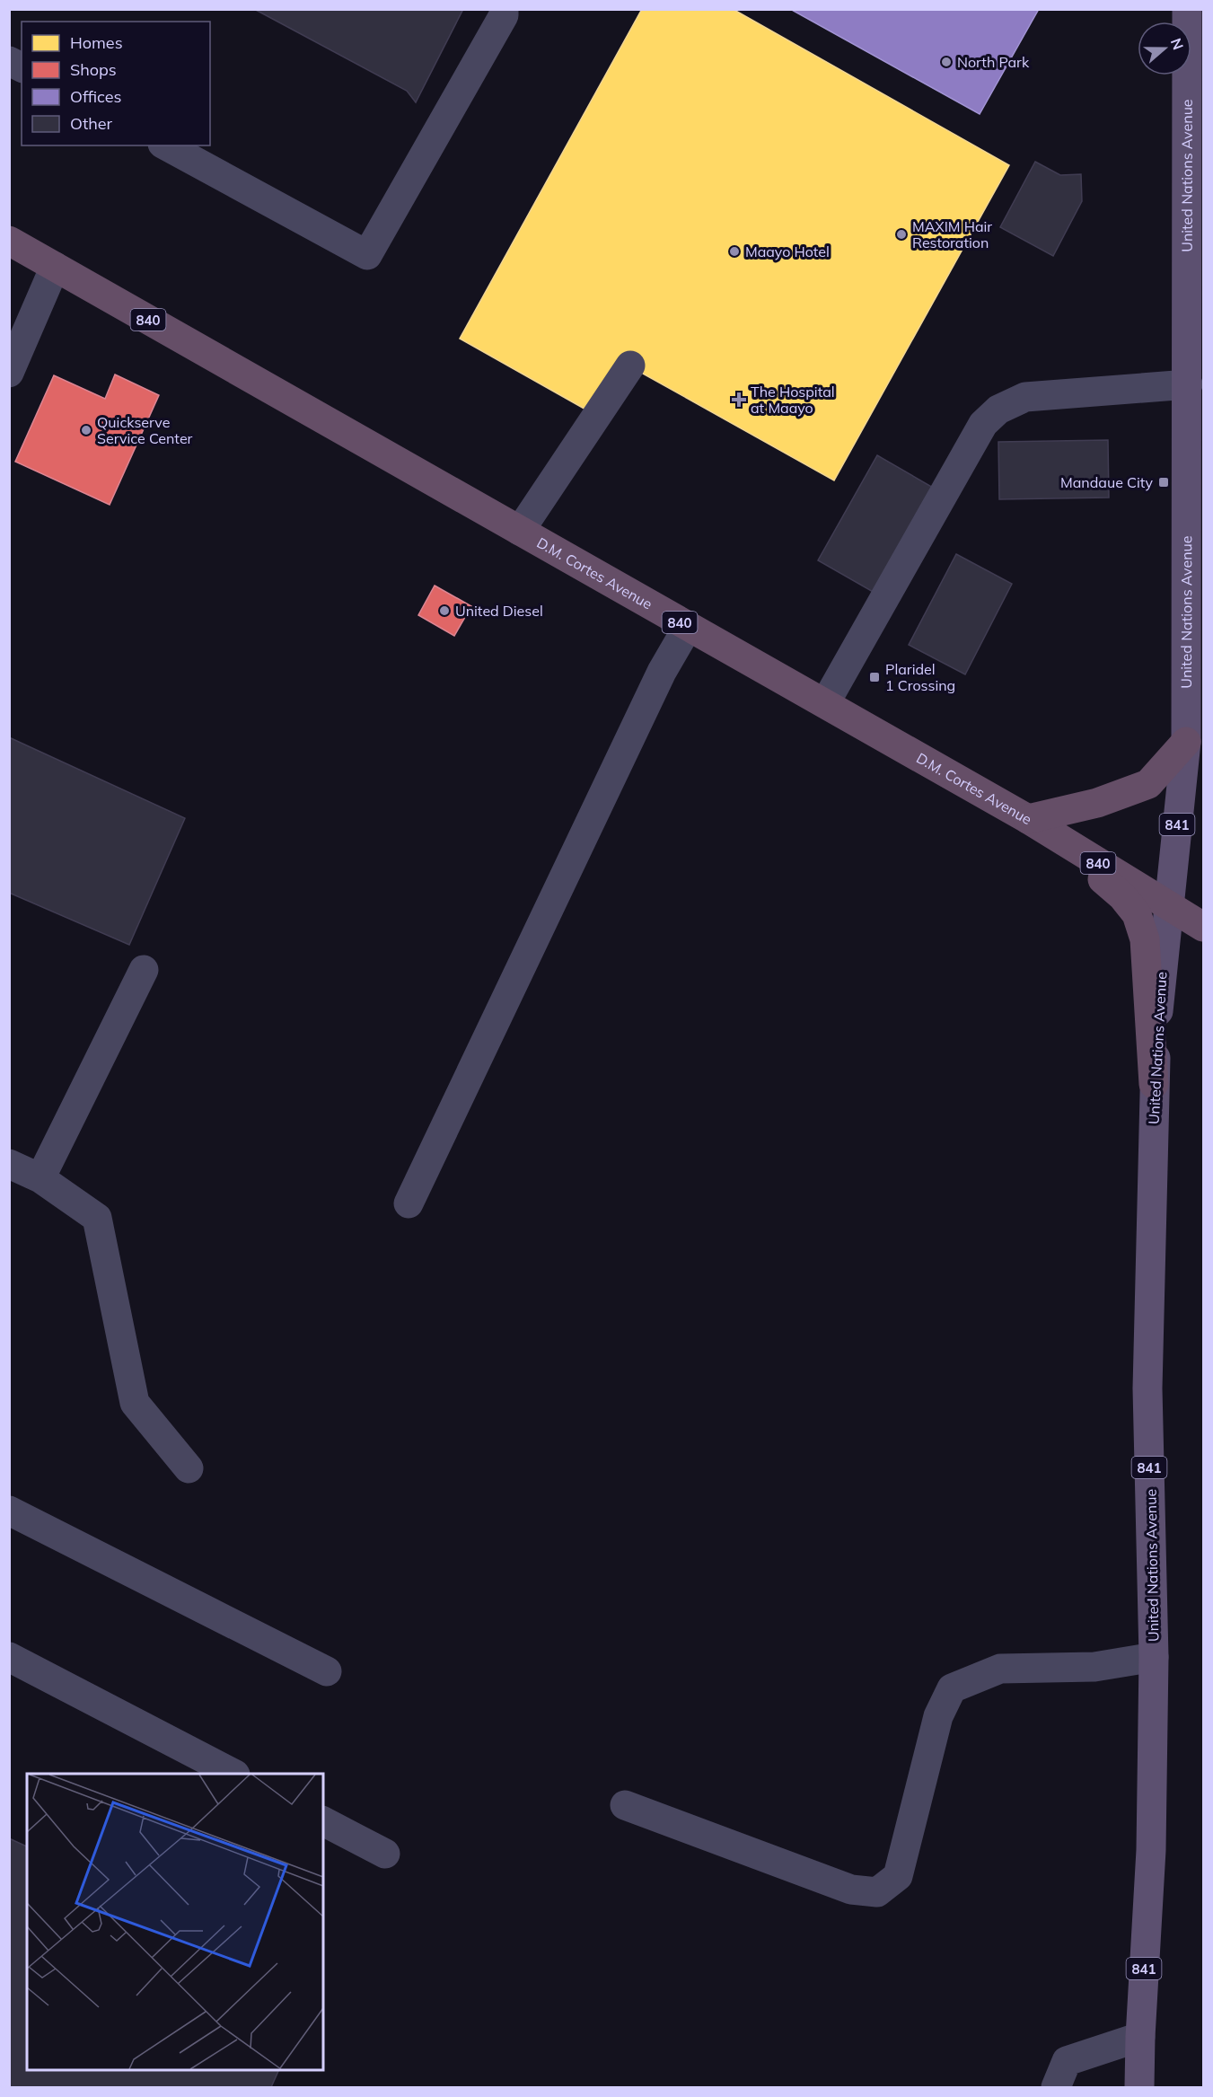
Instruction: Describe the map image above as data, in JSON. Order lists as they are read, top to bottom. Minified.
{"streets":{"highway":["840","D.M. Cortes Avenue"],"main road":["United Nations Avenue","841"]},"crossings":[["United Nations Avenue","D.M. Cortes Avenue"]],"places":{"other":["North Park","MAXIM Hair Restoration","Maayo Hotel","Quickserve Service Center","United Diesel"],"health":["The Hospital at Maayo"],"transit":["Mandaue City","Plaridel 1 Crossing"]},"legend":["Homes","Shops","Offices","Other"],"north":"right"}
